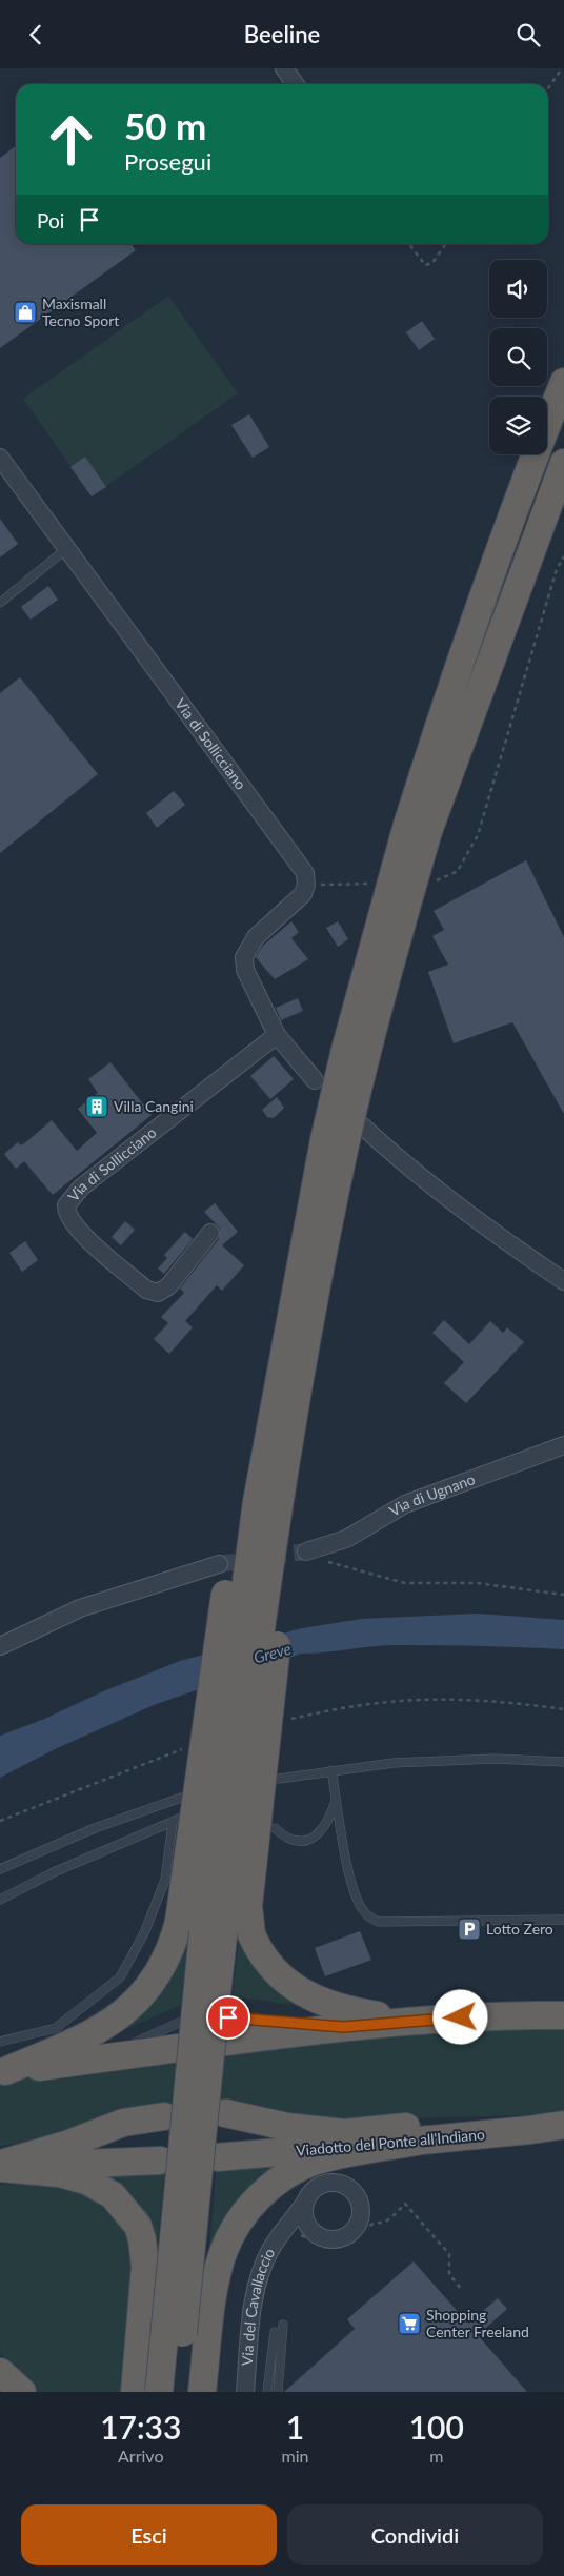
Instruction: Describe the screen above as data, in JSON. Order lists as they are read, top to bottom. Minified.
{"streets":{"highway":["Viadotto del Ponte all'Indiano"],"street":["Via di Sollicciano","Via di Ugnano","Via del Cavallaccio"]},"water":["Greve"],"places":{"shop":["Maxismall Tecno Sport"],"building":["Villa Cangini"],"parking":["Lotto Zero"],"supermarket":["Shopping Center Freeland"]},"page":{"header":"Beeline","turn":["50 m","Prosegui"],"then":"Poi","eta":["17:33","Arrivo","1","min","100","m"],"buttons":["Esci","Condividi"]}}
